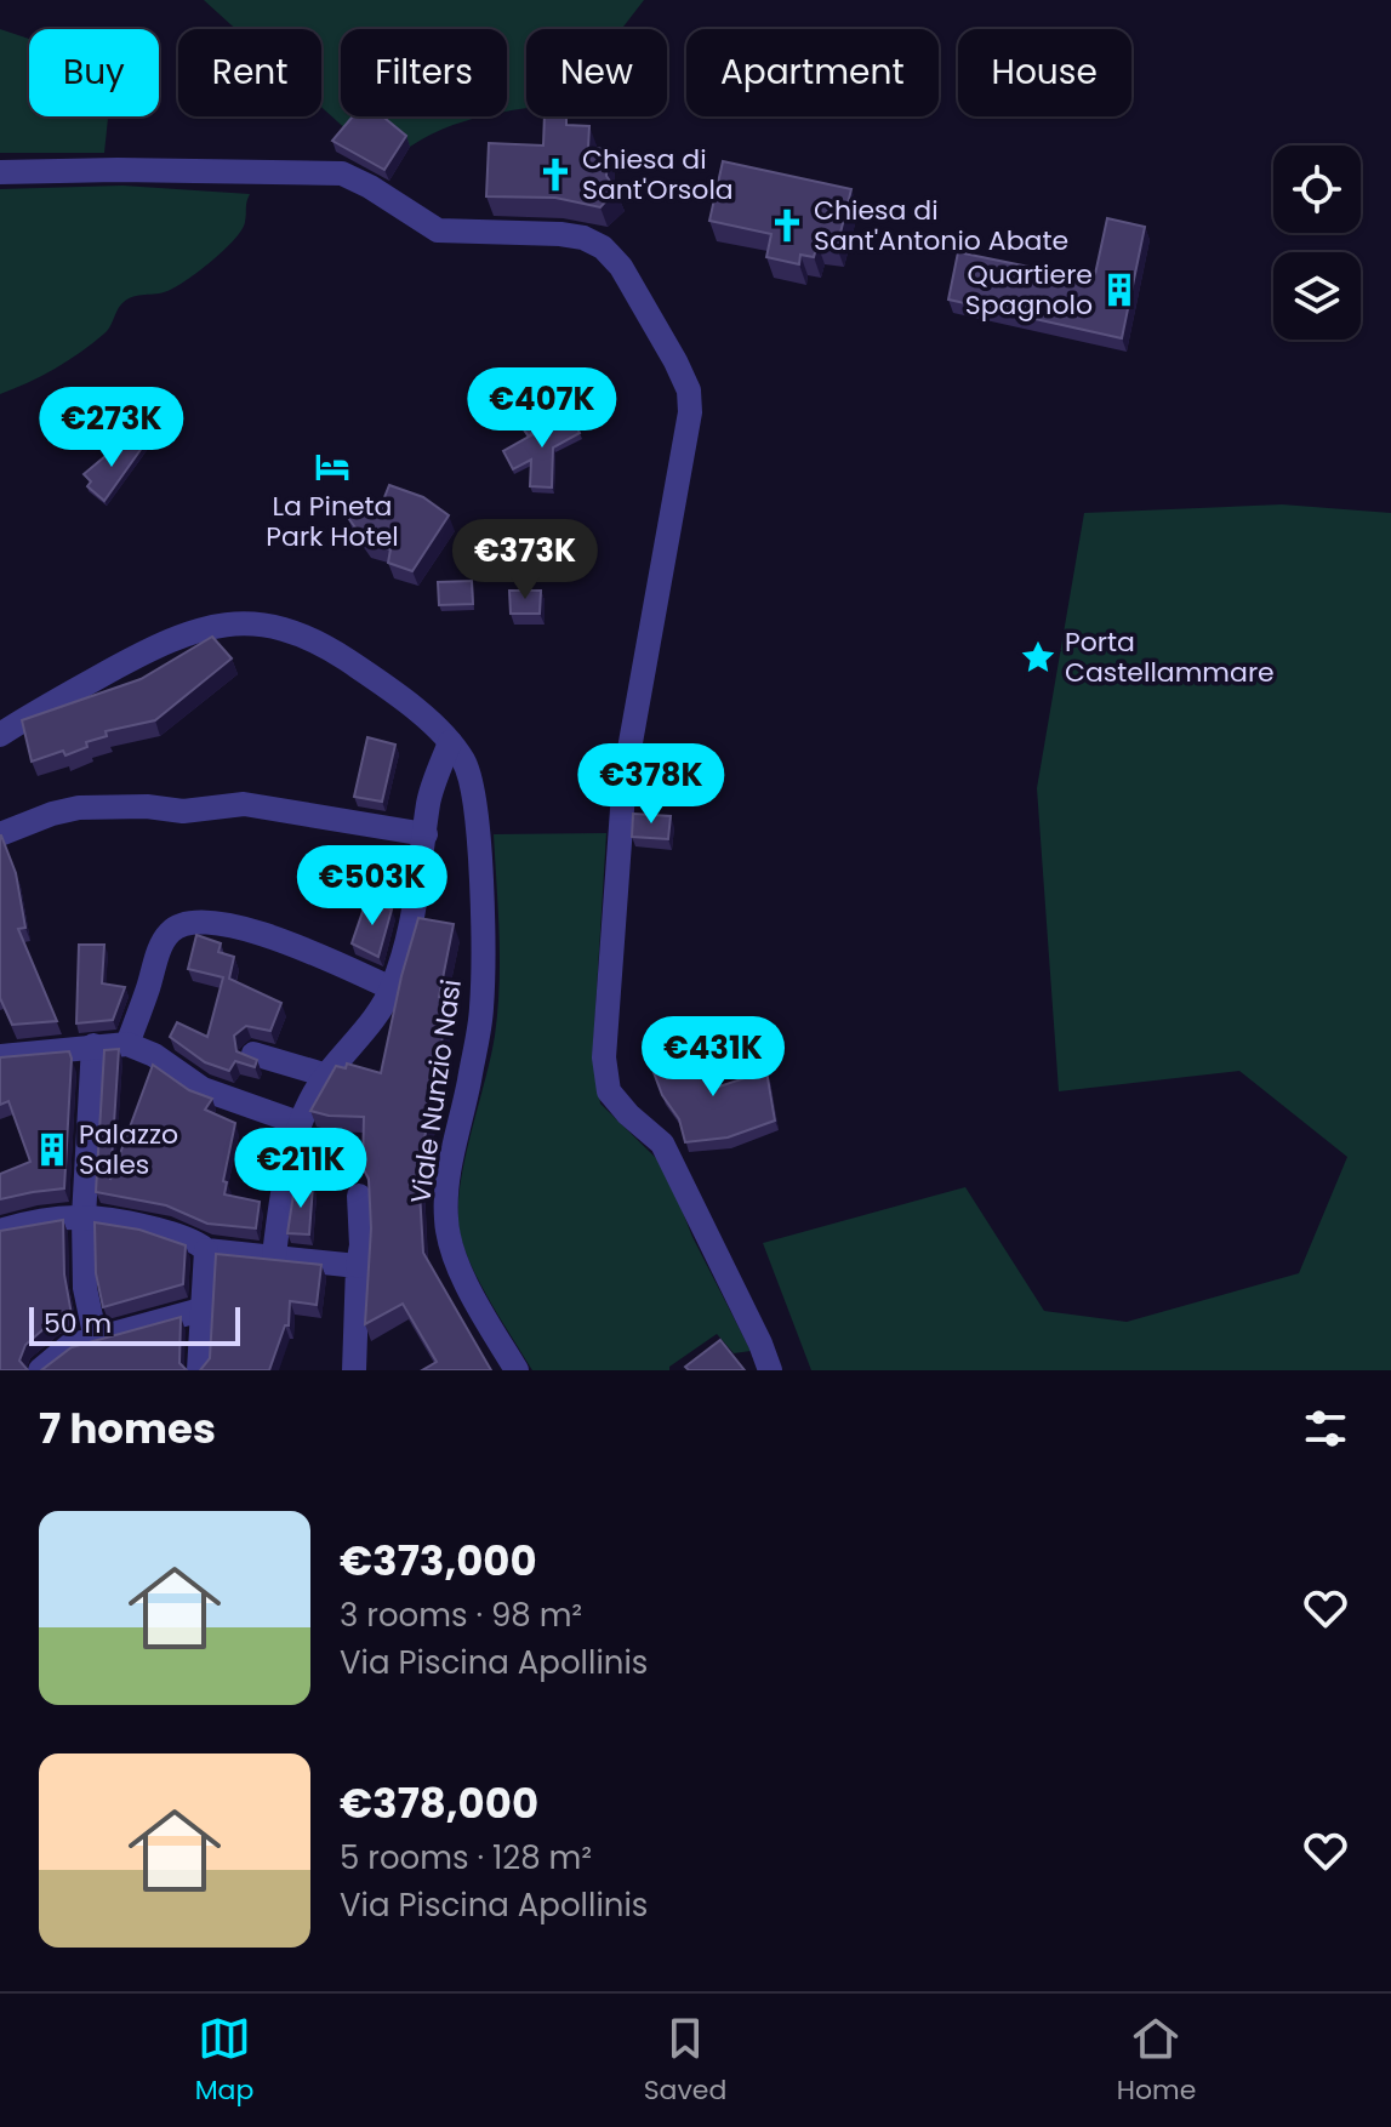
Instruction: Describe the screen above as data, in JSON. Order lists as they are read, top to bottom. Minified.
{"streets":{"street":["Viale Nunzio Nasi"]},"places":{"church":["Chiesa di Sant'Orsola","Chiesa di Sant'Antonio Abate"],"building":["Quartiere Spagnolo","Palazzo Sales"],"hotel":["La Pineta Park Hotel"],"place":["Porta Castellammare"]},"scale_bar":"50 m","page":{"chip":["Buy","Rent","Filters","New","Apartment","House"],"price":["€407K","€273K","€373K","€378K","€503K","€431K","€211K"],"scale":"50 m","heading":"7 homes","list":[{"name":"€373,000","note":"3 rooms · 98 m² · Via Piscina Apollinis"},{"name":"€378,000","note":"5 rooms · 128 m² · Via Piscina Apollinis"}],"tabs":["Map","Saved","Home"]}}
